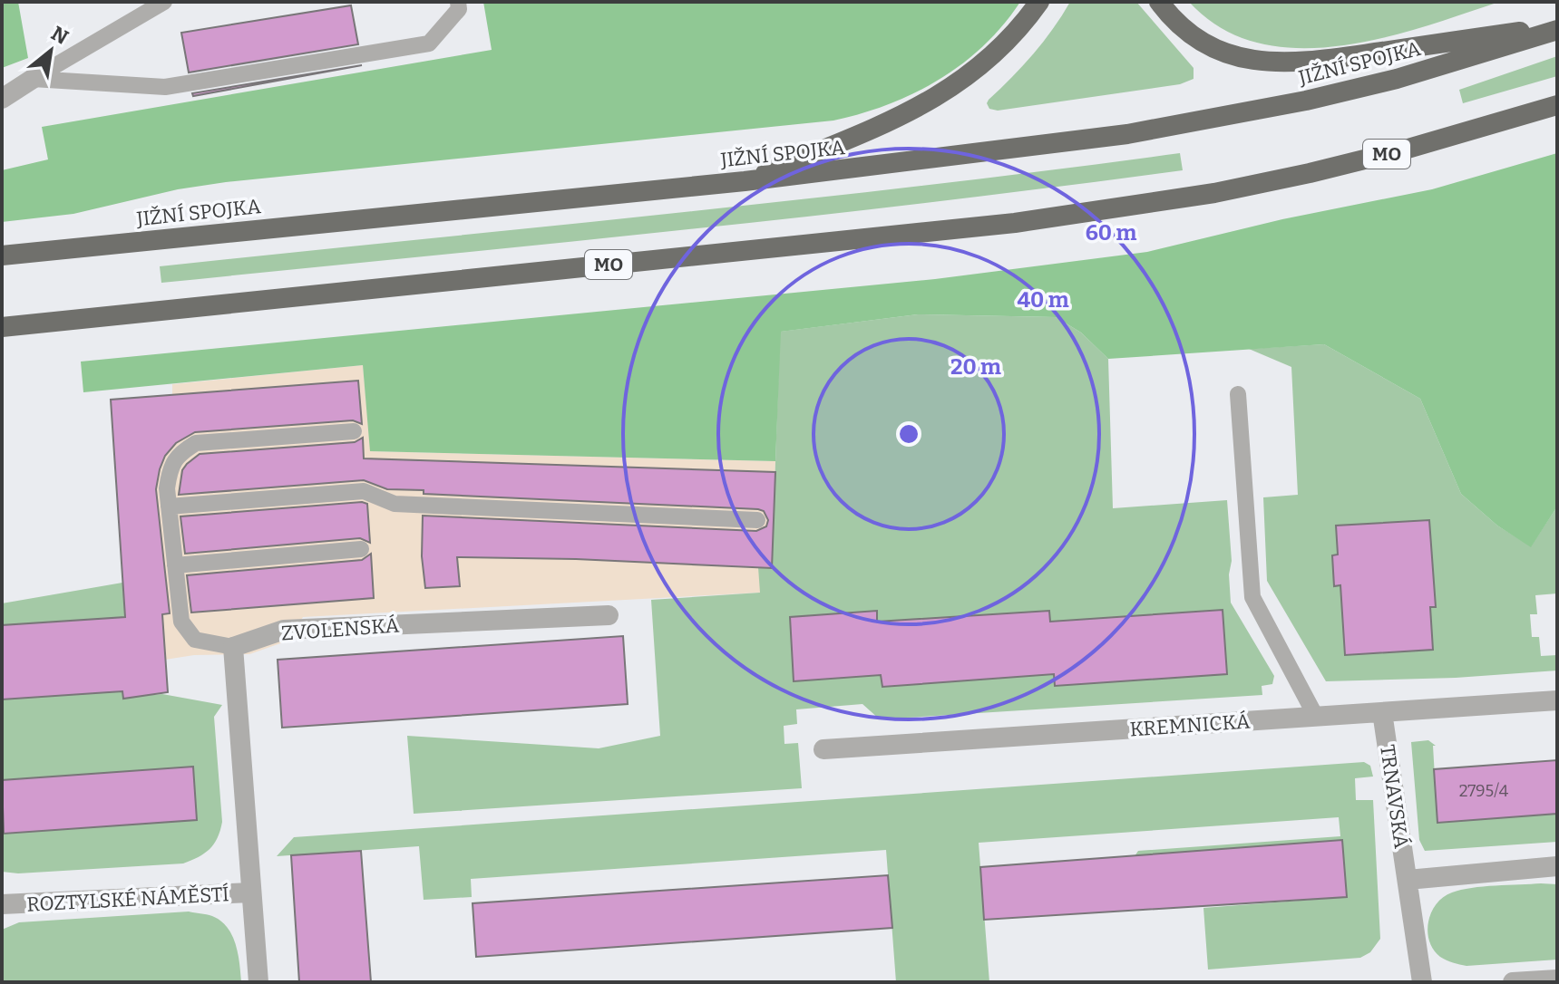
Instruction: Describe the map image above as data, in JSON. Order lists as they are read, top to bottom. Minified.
{"streets":{"highway":["JIŽNÍ SPOJKA","MO"],"street":["ZVOLENSKÁ","KREMNICKÁ","TRNAVSKÁ","ROZTYLSKÉ NÁMĚSTÍ"]},"crossings":[["KREMNICKÁ","TRNAVSKÁ"]],"house_numbers":["2795/4"],"north":"top right","rings":["60 m","40 m","20 m"]}
